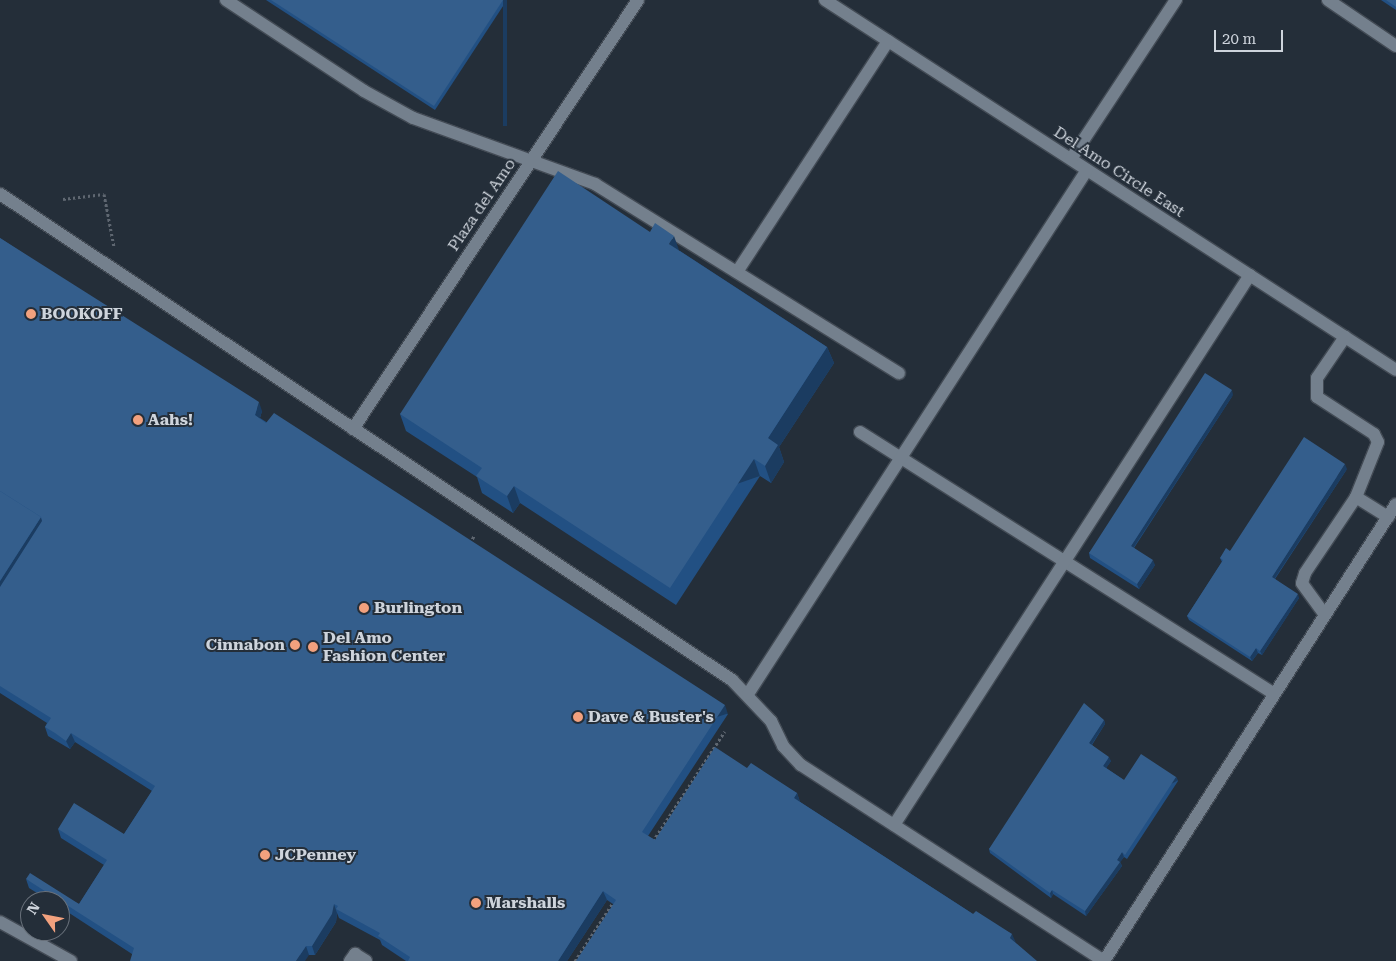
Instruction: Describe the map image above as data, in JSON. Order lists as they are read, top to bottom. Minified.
{"streets":{"street":["Del Amo Circle East","Plaza del Amo"]},"places":["BOOKOFF","Aahs!","Burlington","Cinnabon","Del Amo Fashion Center","Dave & Buster's","JCPenney","Marshalls"],"scale_bar":"20 m","north":"top left"}
